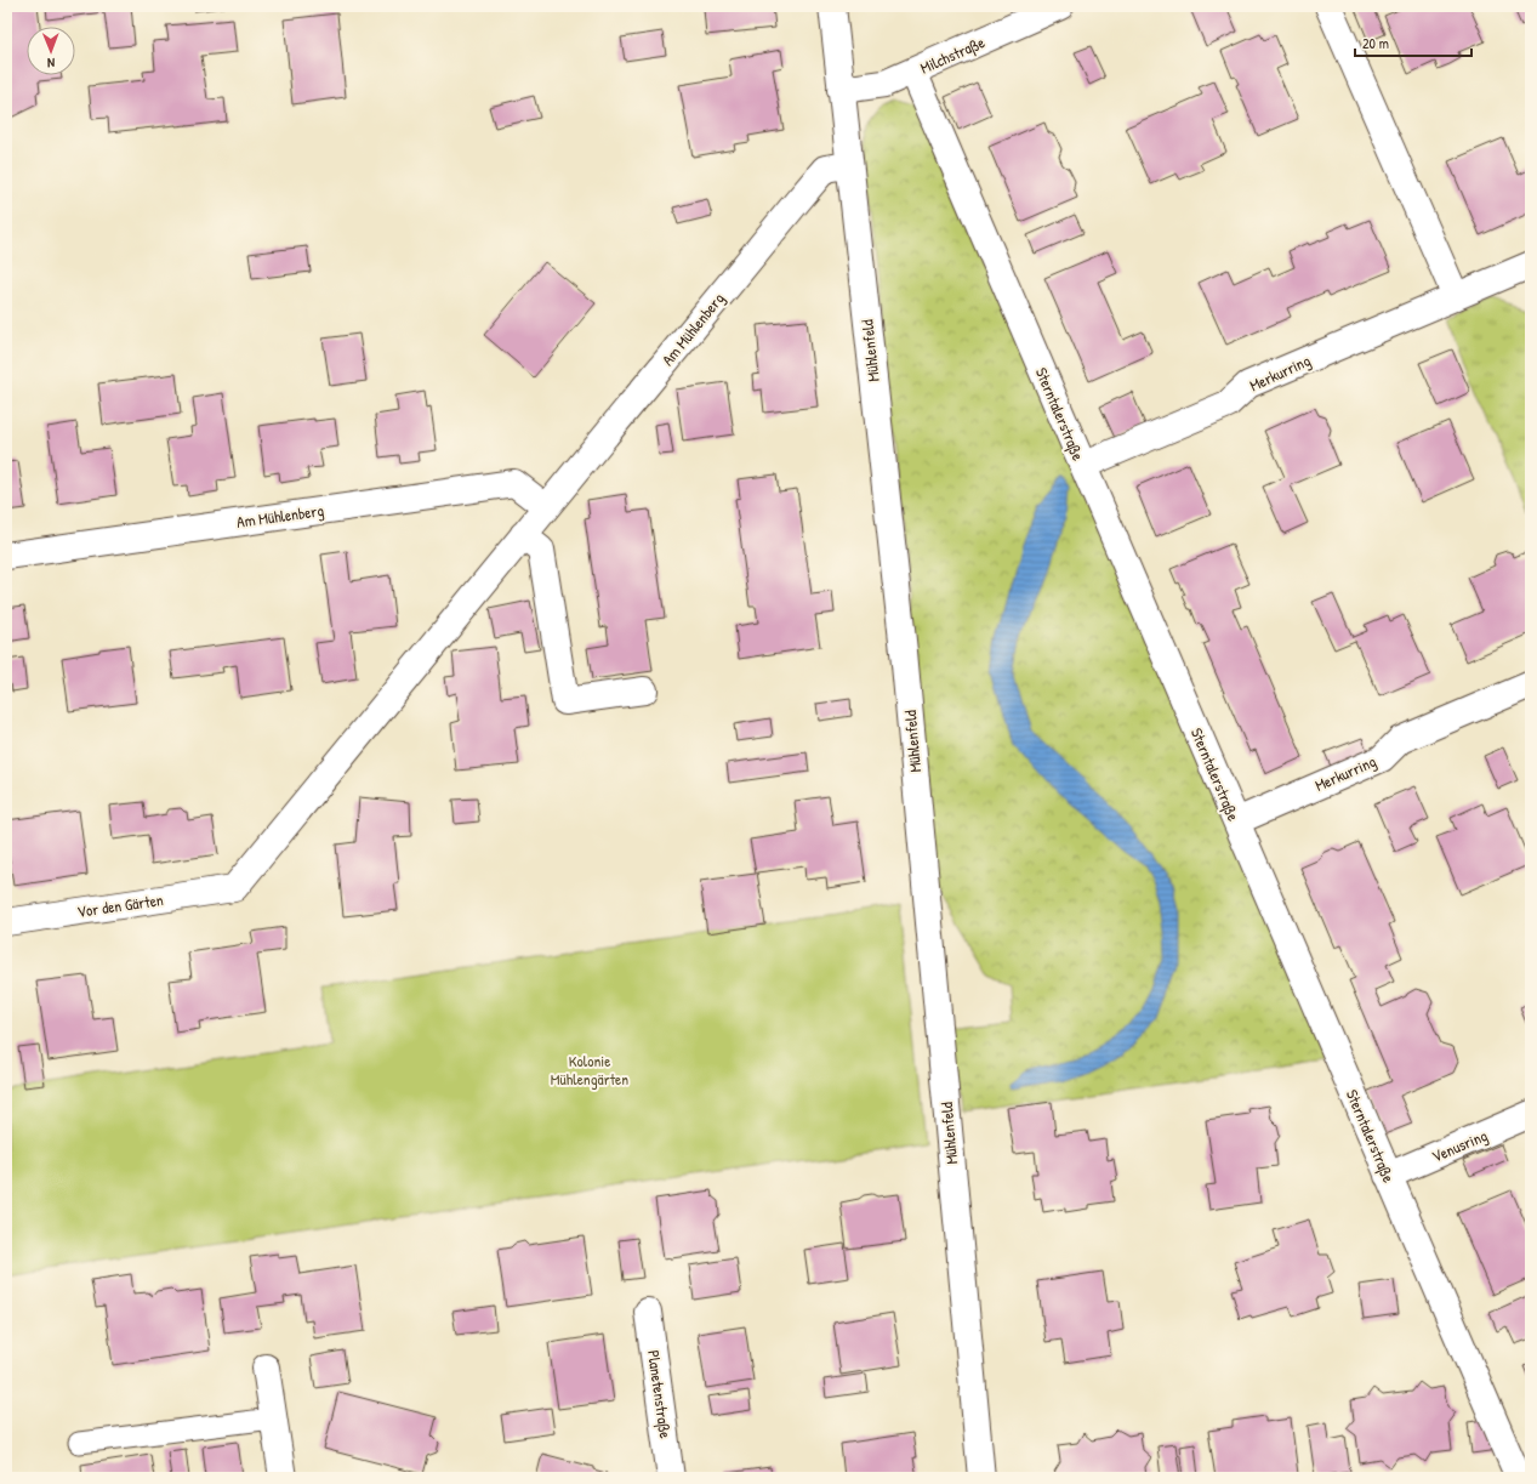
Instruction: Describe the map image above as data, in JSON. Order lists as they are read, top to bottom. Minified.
{"streets":{"street":["Milchstraße","Am Mühlenberg","Mühlenfeld","Merkurring","Sterntalerstraße","Vor den Gärten","Venusring","Planetenstraße"]},"crossings":[["Milchstraße","Mühlenfeld"],["Milchstraße","Sterntalerstraße"],["Am Mühlenberg","Mühlenfeld"],["Am Mühlenberg","Vor den Gärten"],["Merkurring","Sterntalerstraße"],["Sterntalerstraße","Venusring"]],"parks":["Kolonie Mühlengärten"],"scale_bar":"20 m","north":"bottom"}
